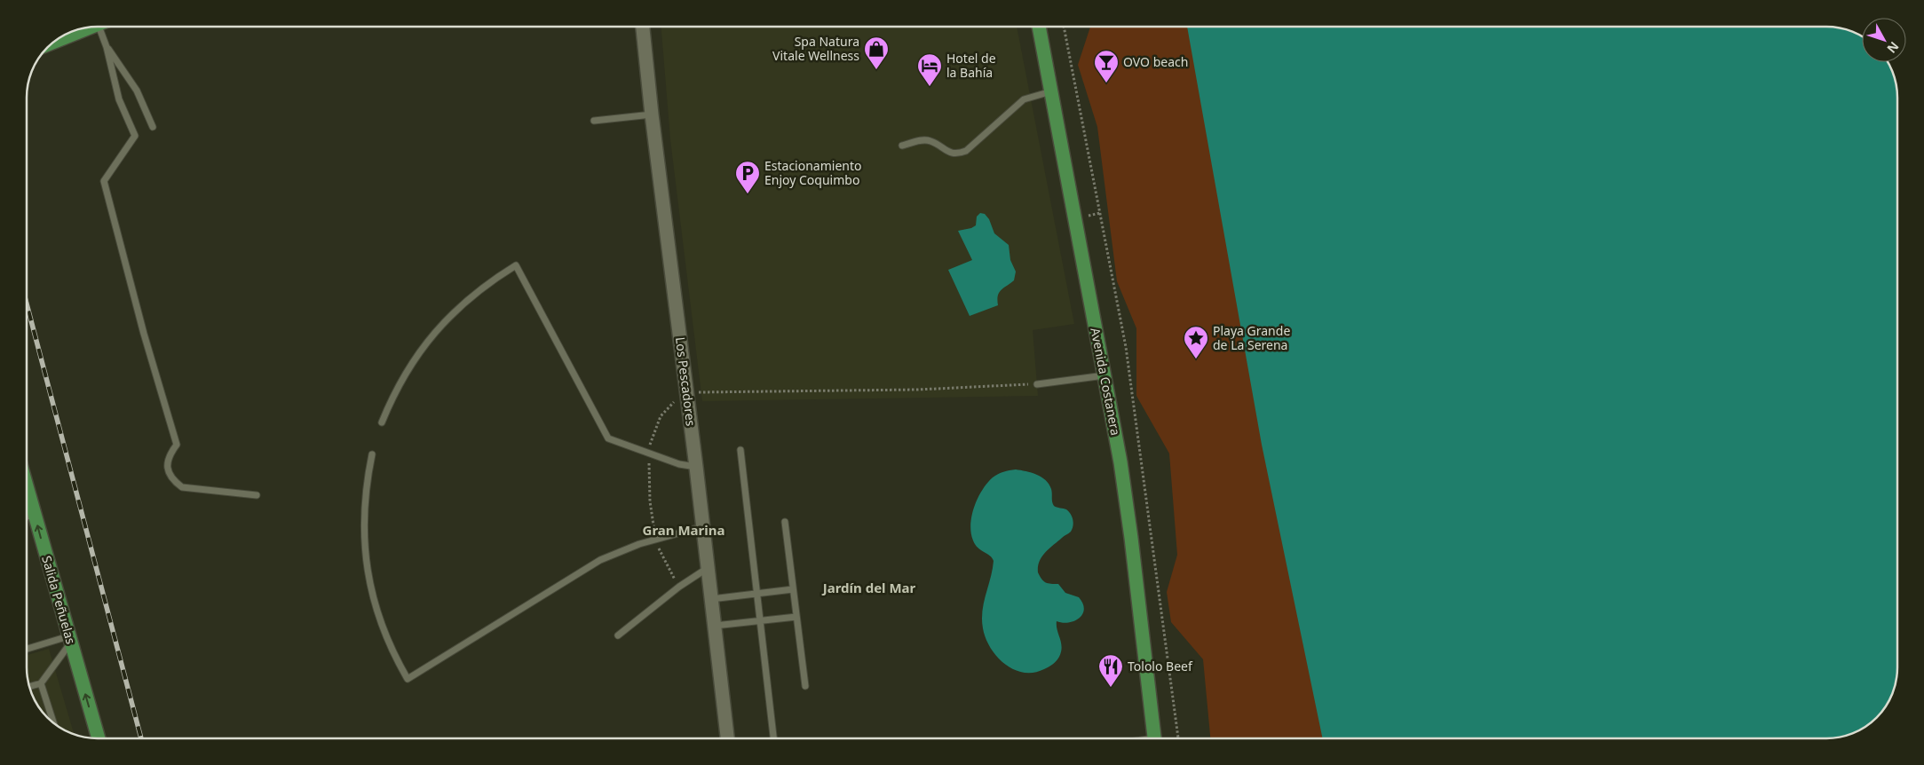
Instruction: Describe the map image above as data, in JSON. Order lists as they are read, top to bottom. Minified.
{"streets":{"main road":["Avenida Costanera","Salida Peñuelas"],"street":["Los Pescadores"]},"one_way":["Salida Peñuelas"],"districts":["Gran Marina","Jardín del Mar"],"places":{"shop":["Spa Natura Vitale Wellness"],"bar":["OVO beach"],"hotel":["Hotel de la Bahía"],"parking":["Estacionamiento Enjoy Coquimbo"],"place":["Playa Grande de La Serena"],"restaurant":["Tololo Beef"]},"north":"bottom right"}
